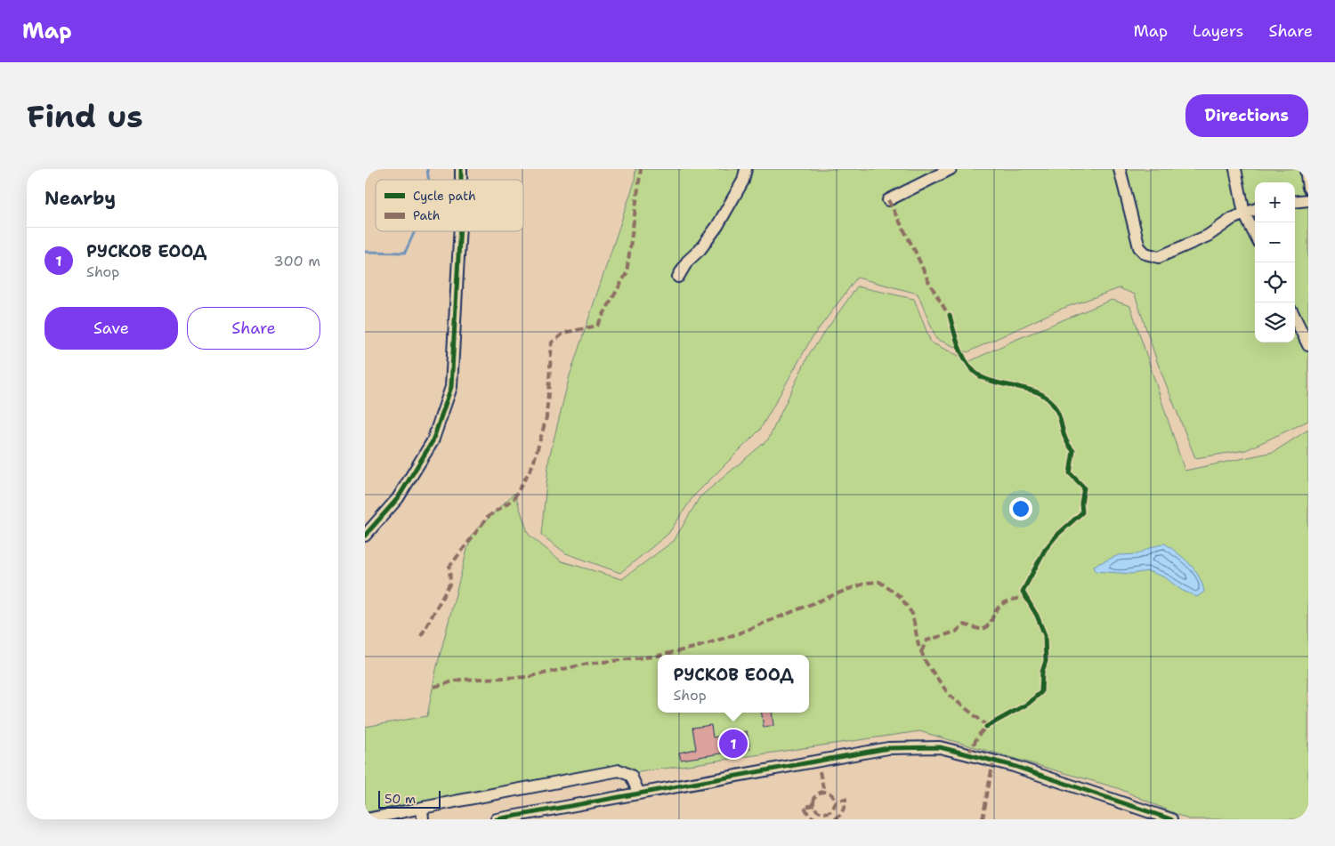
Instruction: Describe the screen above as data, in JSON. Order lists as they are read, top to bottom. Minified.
{"legend":["Cycle path","Path"],"scale_bar":"50 m","page":{"header":"Map","nav":["Map","Layers","Share"],"buttons":["Directions",["Save","Share"]],"title":"Find us","heading":"Nearby","map_buttons":["+","−"],"list":[{"mark":"1","name":"РУСКОВ ЕООД","note":"Shop","value":"300 m"}],"popup":["РУСКОВ ЕООД","Shop"],"pins":"1","scale":"50 m"}}
